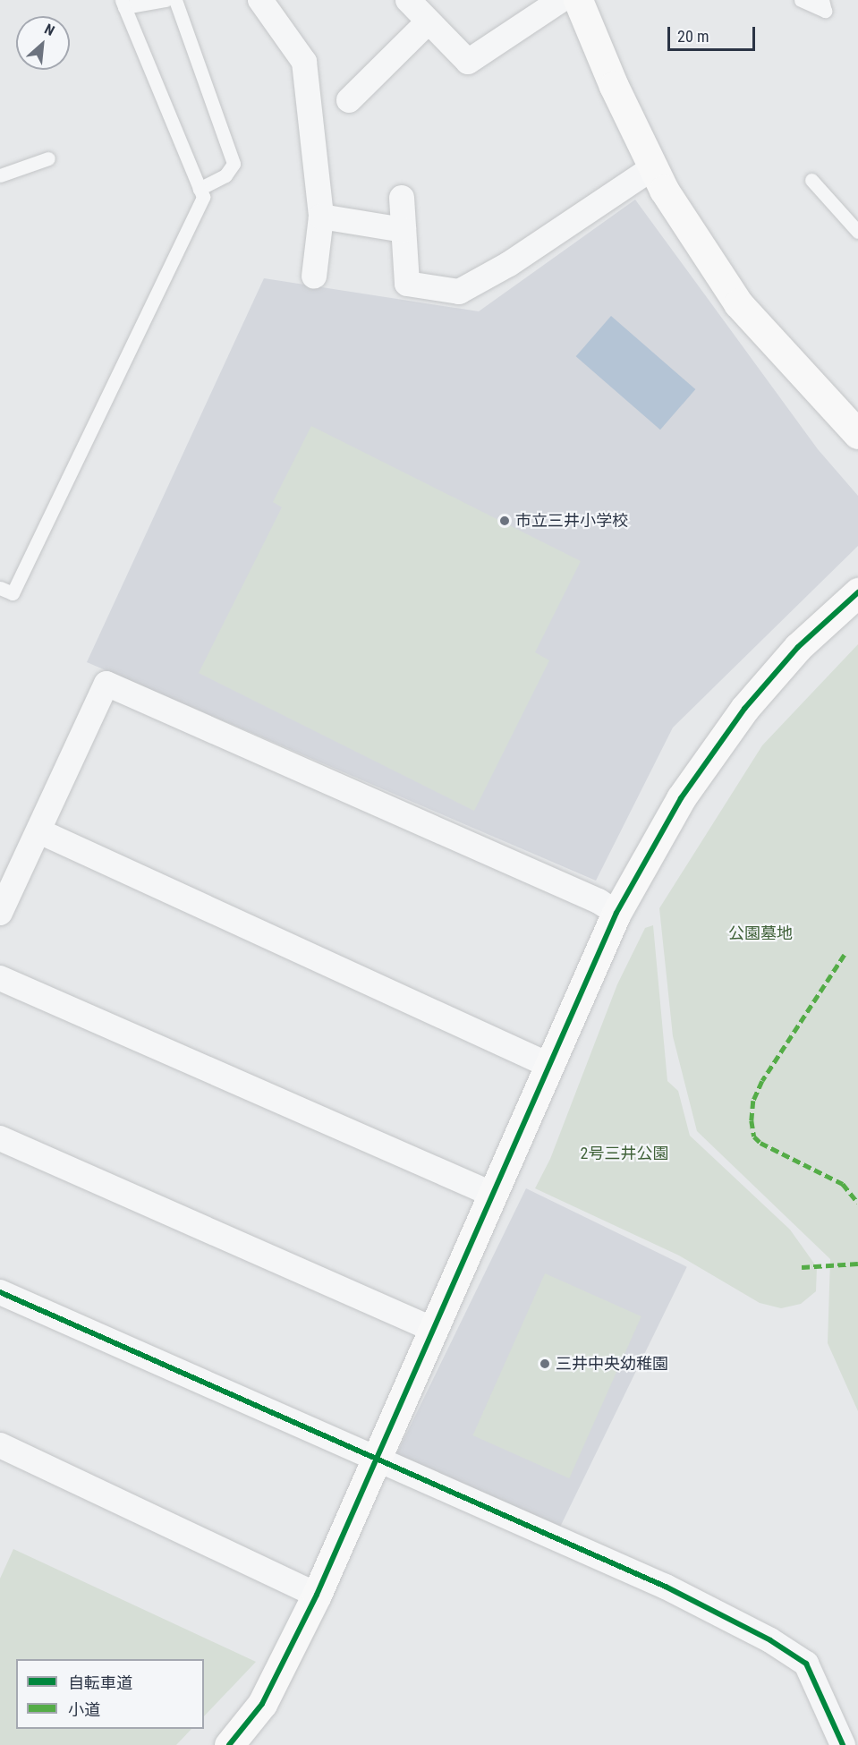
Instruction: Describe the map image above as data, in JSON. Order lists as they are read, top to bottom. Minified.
{"parks":["公園墓地","2号三井公園"],"places":["市立三井小学校","三井中央幼稚園"],"legend":["自転車道","小道"],"scale_bar":"20 m","north":"top right"}
